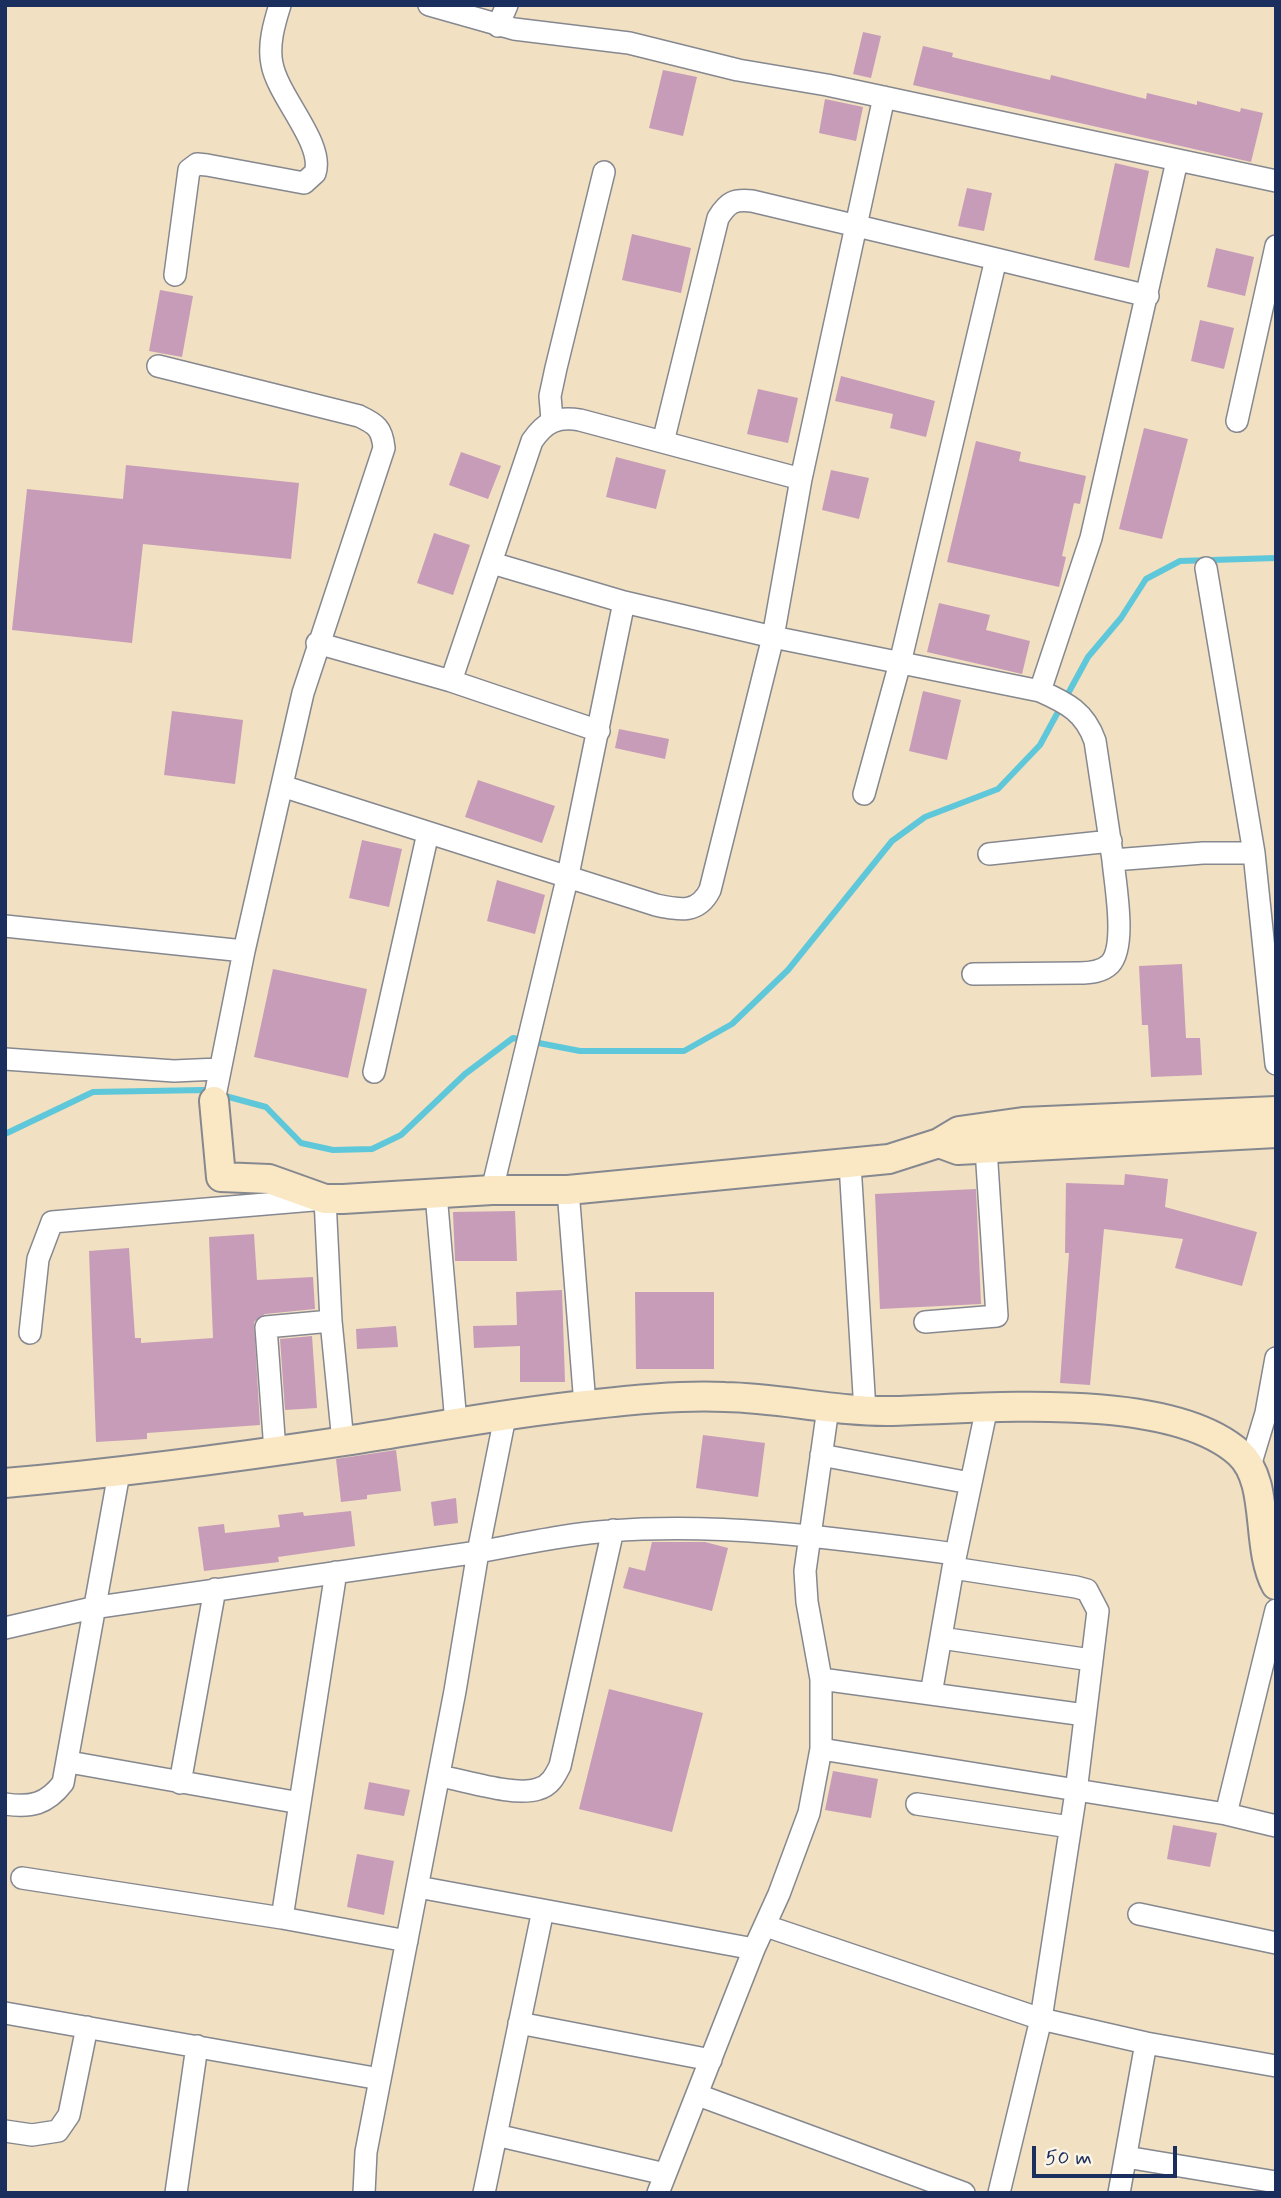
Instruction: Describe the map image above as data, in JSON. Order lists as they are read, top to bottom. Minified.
{"scale_bar":"50 m"}
